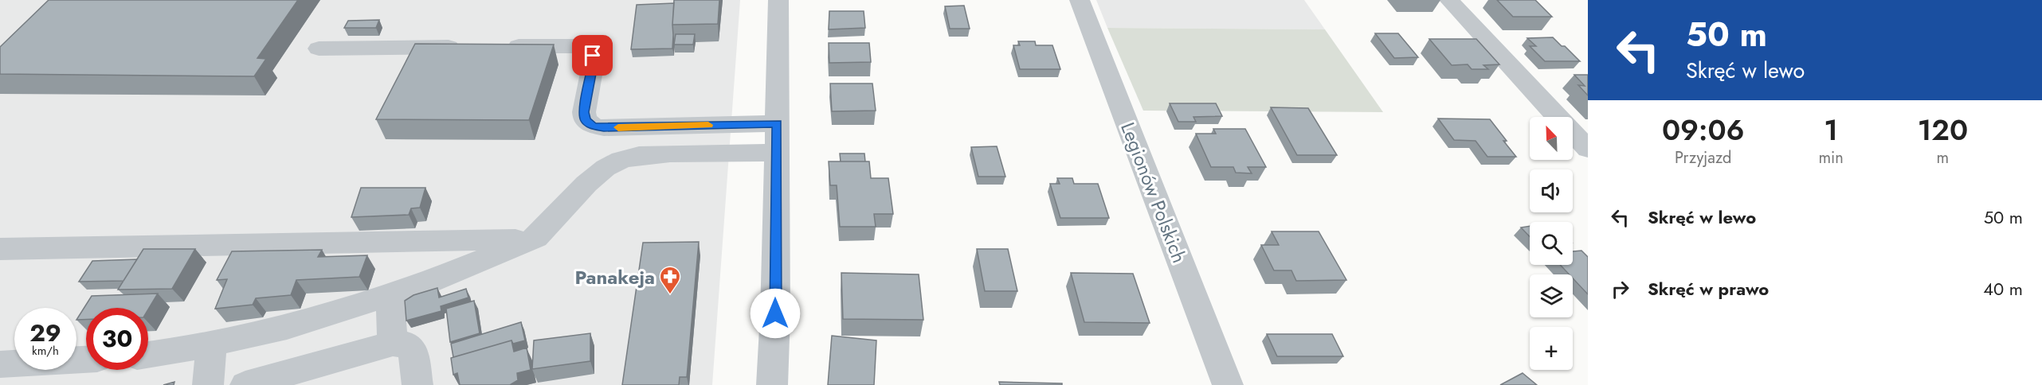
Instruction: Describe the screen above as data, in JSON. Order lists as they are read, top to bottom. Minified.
{"streets":{"street":["Legionów Polskich"]},"places":{"pharmacy":["Panakeja"]},"north":"top left","page":{"turn":["50 m","Skręć w lewo"],"eta":["09:06","Przyjazd","1","min","120","m"],"map_buttons":"+","list":[{"name":"Skręć w lewo","value":"50 m"},{"name":"Skręć w prawo","value":"40 m"}],"speed":"29 km/h","limit":"30"}}
